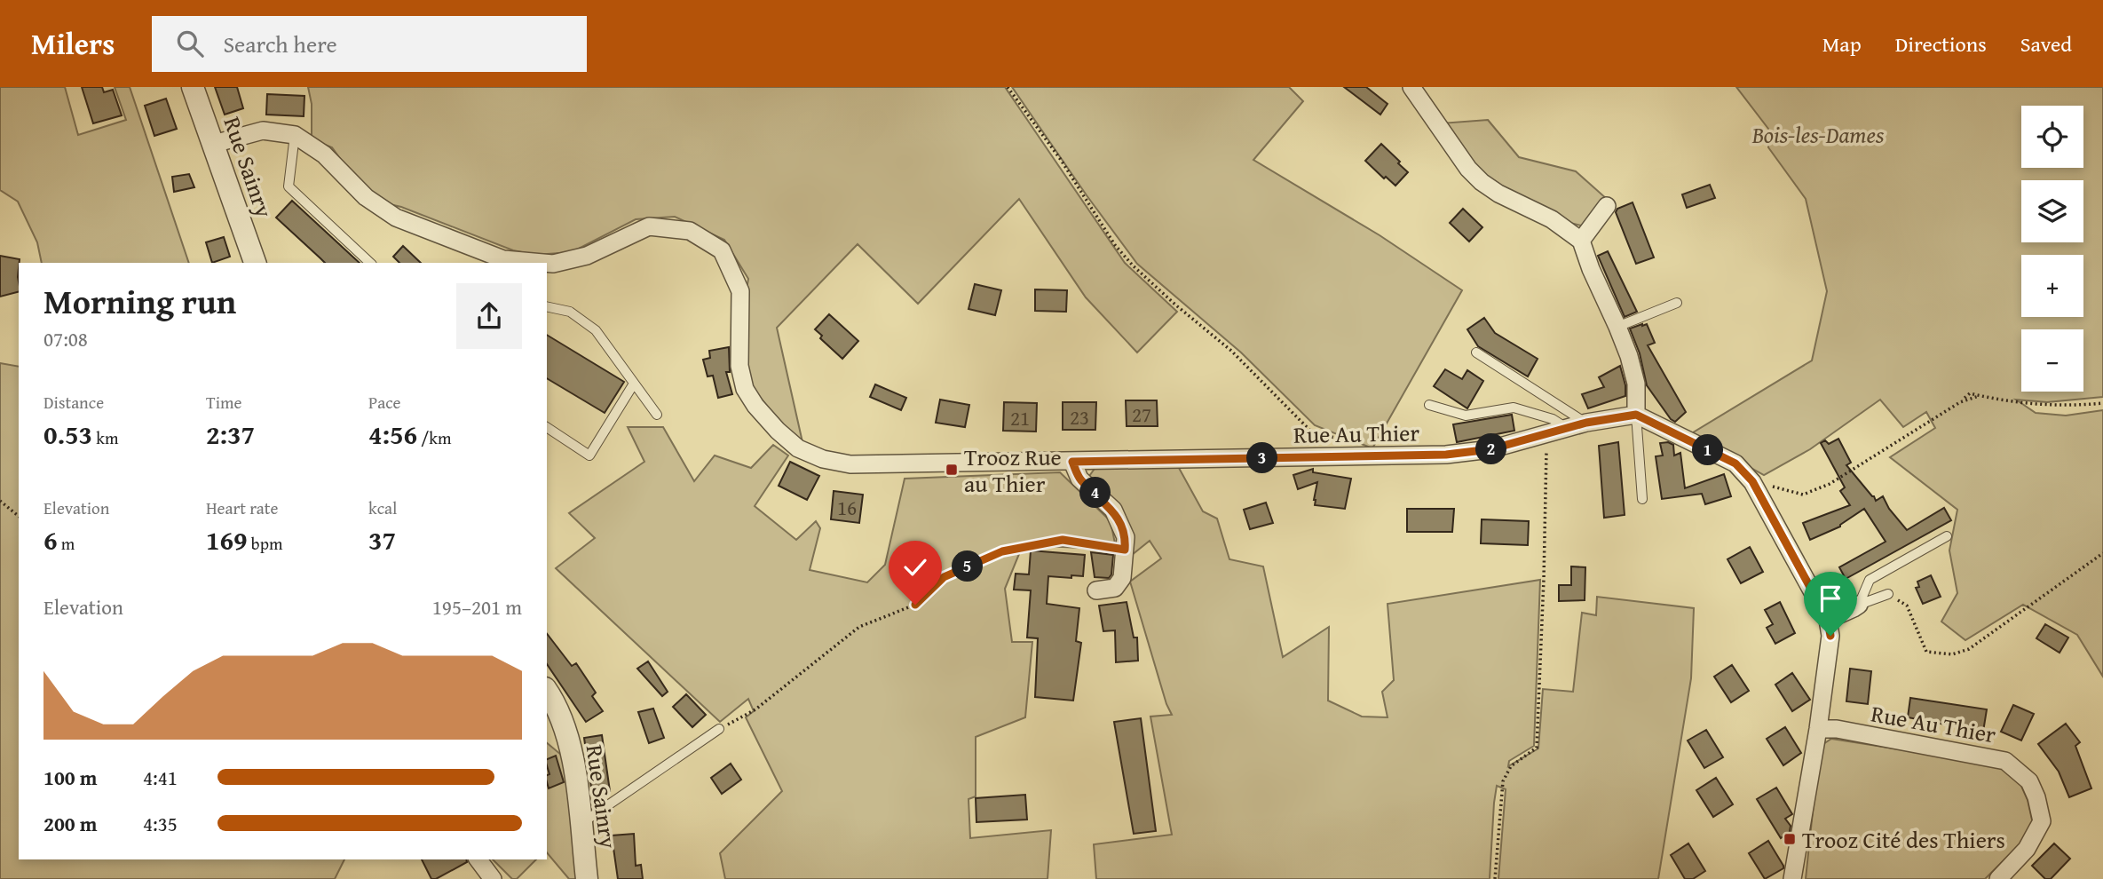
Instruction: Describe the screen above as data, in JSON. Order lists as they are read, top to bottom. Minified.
{"streets":{"street":["Rue Sainry","Rue Au Thier"]},"crossings":[["Rue Sainry","Rue Au Thier"]],"parks":["Bois-les-Dames"],"places":{"transit":["Trooz Rue au Thier","Trooz Cité des Thiers"]},"house_numbers":["27","23","21","16"],"page":{"header":"Milers","search":"Search here","nav":["Map","Directions","Saved"],"map_buttons":["+","−"],"heading":["Morning run","07:08"],"stats":[["Distance","0.53 km"],["Time","2:37"],["Pace","4:56 /km"],["Elevation","6 m"],["Heart rate","169 bpm"],["kcal","37"]],"pins":["2","1","3","4","5"],"chart":["Elevation","195–201 m"],"list":[{"name":"100 m","note":"4:41"},{"name":"200 m","note":"4:35"}]}}
